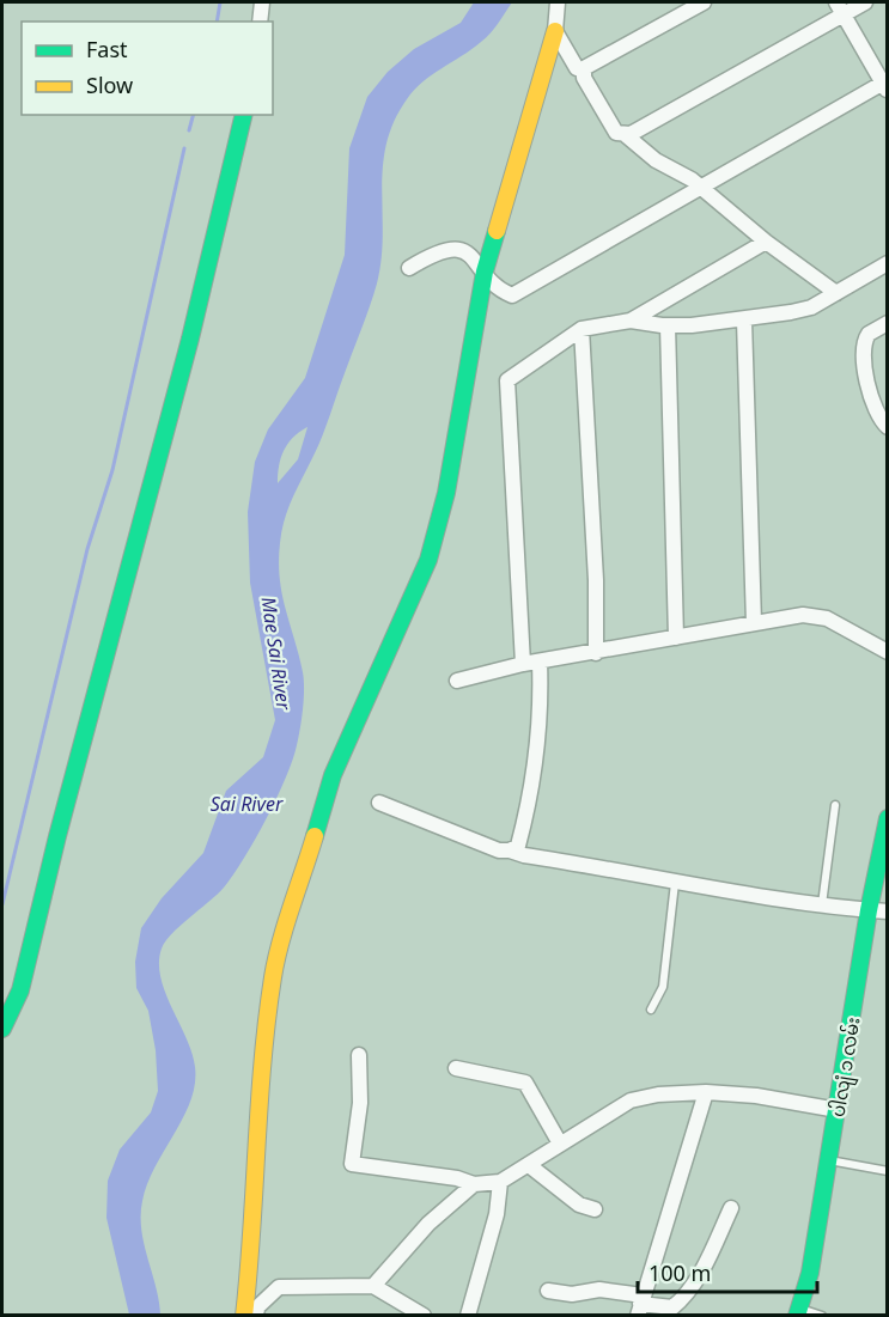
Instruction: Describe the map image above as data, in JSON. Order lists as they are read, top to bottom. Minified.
{"streets":{"street":["ပါလျံ ၁ လမ်း"]},"water":["Mae Sai River","Sai River"],"legend":["Fast","Slow"],"scale_bar":"100 m"}
